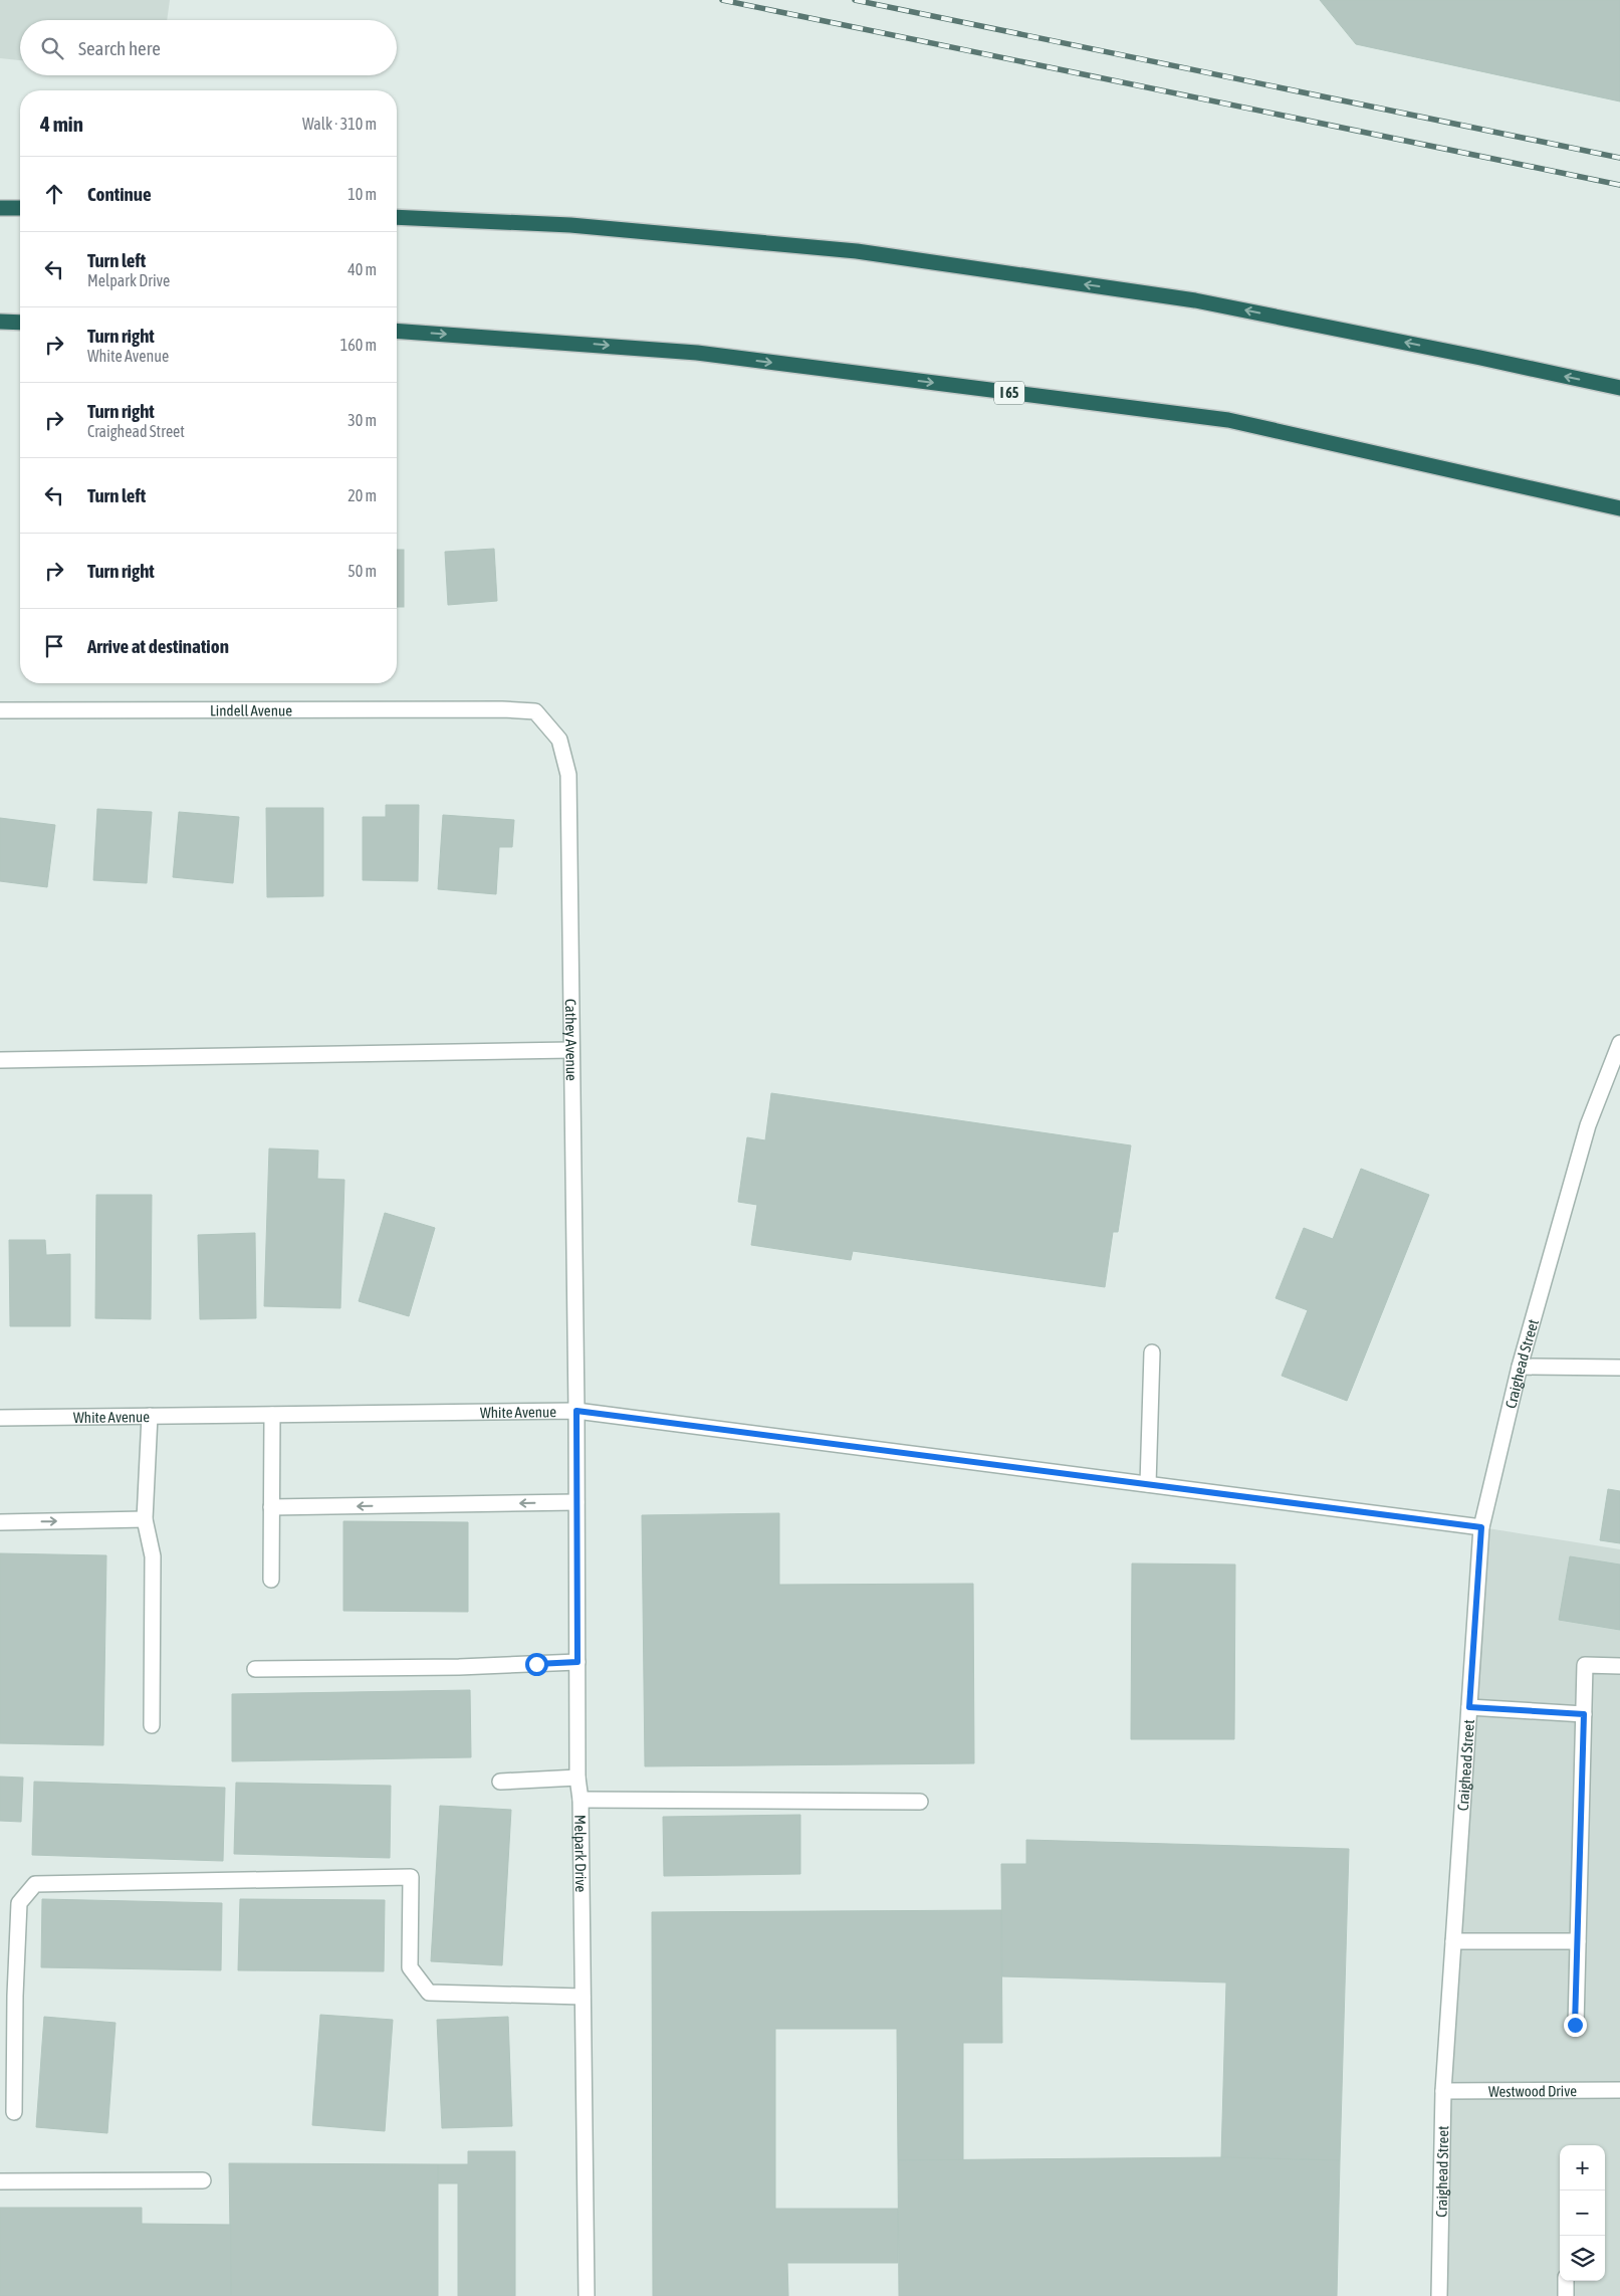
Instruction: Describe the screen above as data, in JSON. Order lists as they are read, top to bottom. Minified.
{"streets":{"highway":["I 65"],"street":["Lindell Avenue","Cathey Avenue","Craighead Street","White Avenue","Melpark Drive","Westwood Drive"]},"crossings":[["Lindell Avenue","Cathey Avenue"],["Cathey Avenue","White Avenue"],["Cathey Avenue","Melpark Drive"],["Craighead Street","White Avenue"],["Craighead Street","Westwood Drive"],["White Avenue","Melpark Drive"]],"page":{"search":"Search here","heading":["4 min","Walk · 310 m"],"list":[["Continue","10 m"],["Turn left","Melpark Drive","40 m"],["Turn right","White Avenue","160 m"],["Turn right","Craighead Street","30 m"],["Turn left","20 m"],["Turn right","50 m"],"Arrive at destination"],"map_buttons":["+","−"]}}
